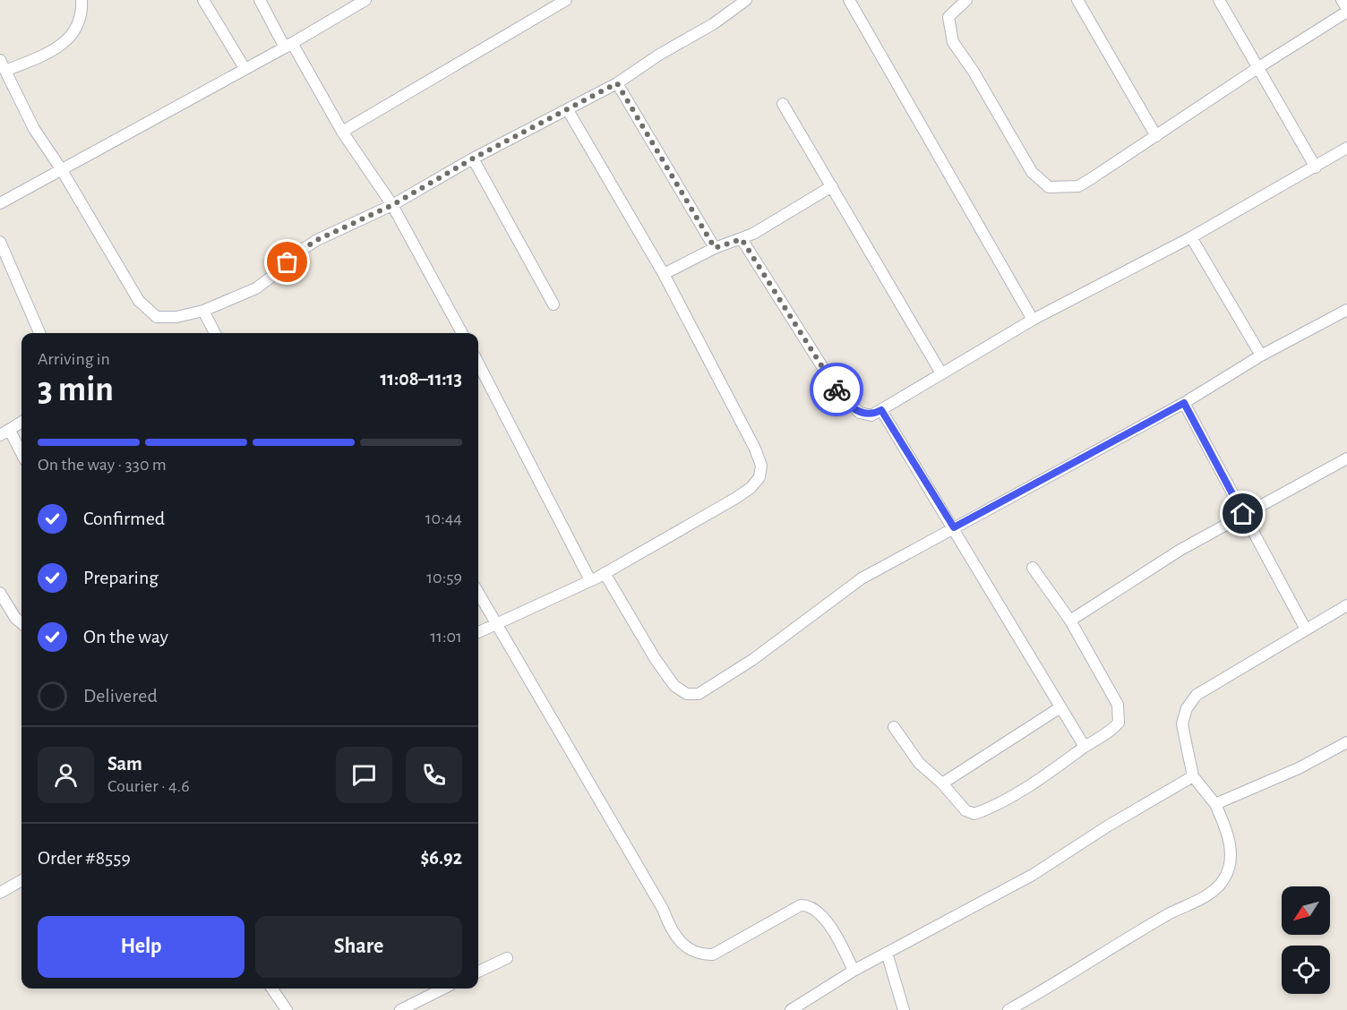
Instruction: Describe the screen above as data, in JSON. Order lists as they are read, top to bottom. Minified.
{"north":"bottom left","page":{"heading":["3 min","Arriving in","11:08–11:13"],"panel":["Sam","Courier · 4.6","Order #8559","$6.92"],"bar":"On the way · 330 m","list":[["Confirmed","10:44"],["Preparing","10:59"],["On the way","11:01"],"Delivered"],"buttons":["Help","Share"]}}
